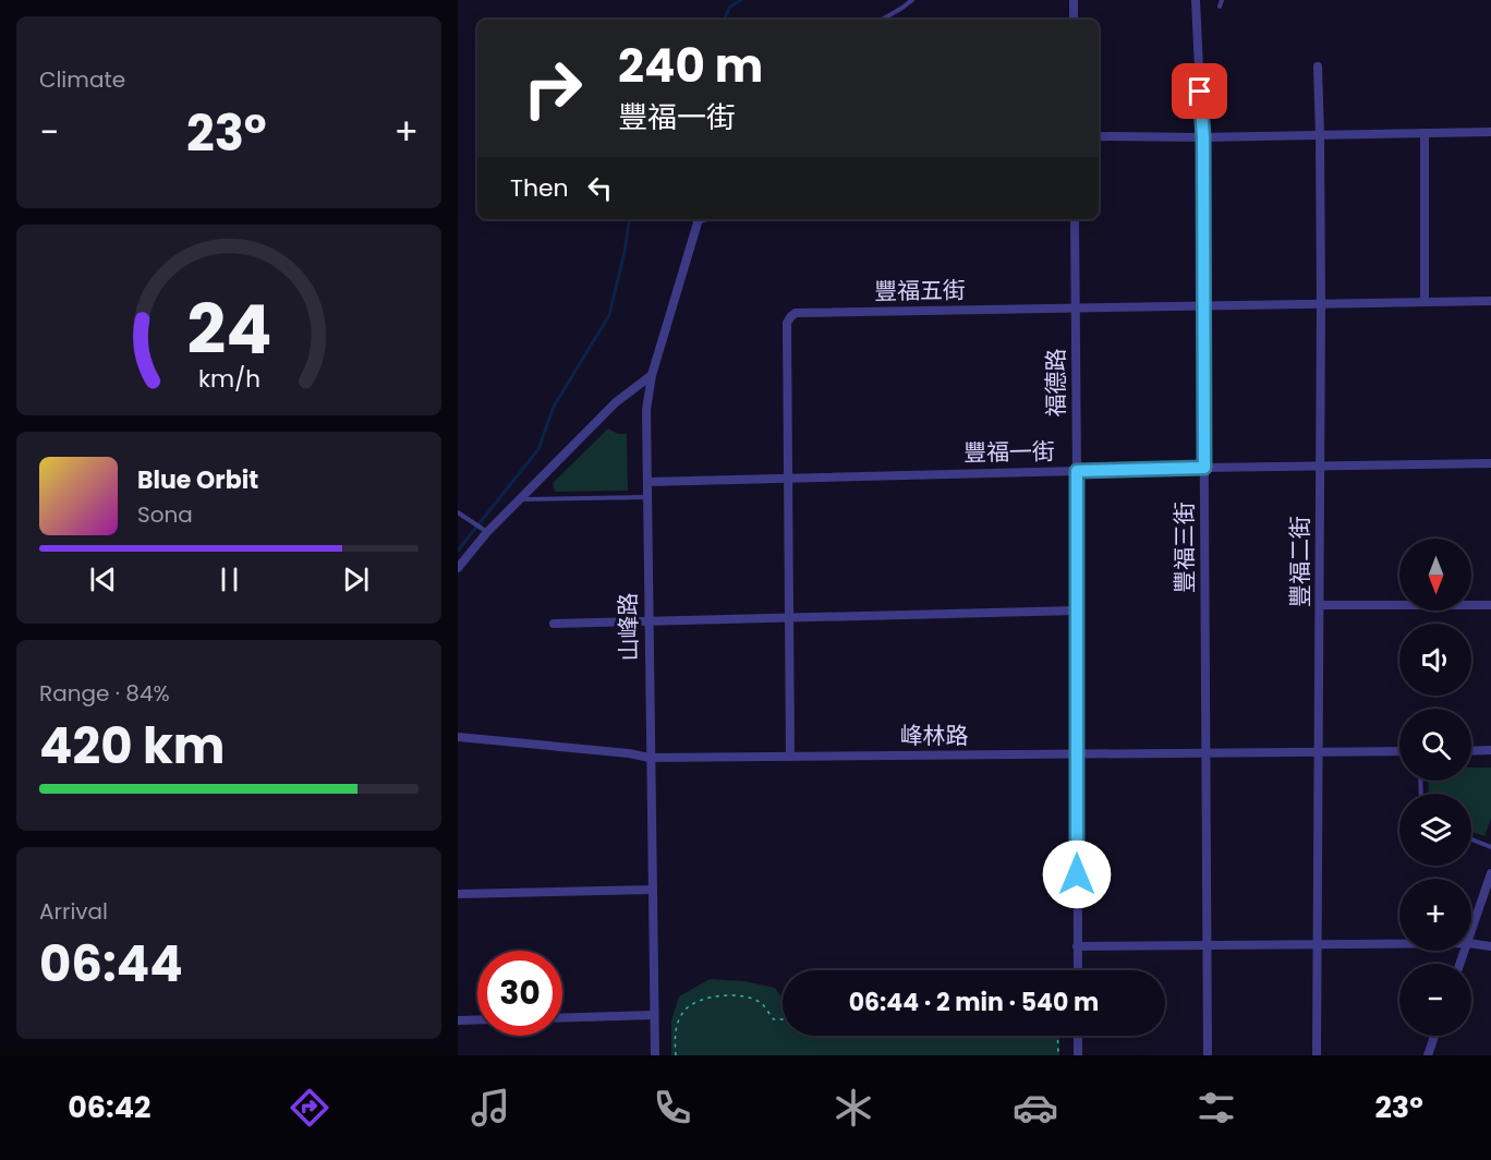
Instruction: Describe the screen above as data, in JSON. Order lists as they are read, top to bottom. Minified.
{"streets":{"street":["豐福五街","福德路","豐福一街","豐福三街","豐福二街","山峰路","峰林路"]},"crossings":[["豐福五街","福德路"],["豐福五街","豐福一街"],["豐福五街","豐福三街"],["豐福五街","豐福二街"],["豐福五街","峰林路"],["福德路","豐福一街"],["福德路","峰林路"],["豐福一街","豐福三街"],["豐福一街","豐福二街"],["豐福一街","山峰路"],["豐福三街","峰林路"],["豐福二街","峰林路"],["山峰路","峰林路"]],"north":"bottom","page":{"tile":["Climate",["Range · 84%","420 km"],["Arrival","06:44"]],"turn":["240 m","豐福一街"],"heat":["−","23°","+"],"then":"Then","song":["Blue Orbit","Sona"],"map_buttons":["+","−"],"limit":"30","trip":"06:44 · 2 min · 540 m","tabs":["06:42","23°"],"gauge":["24","km/h"]}}
